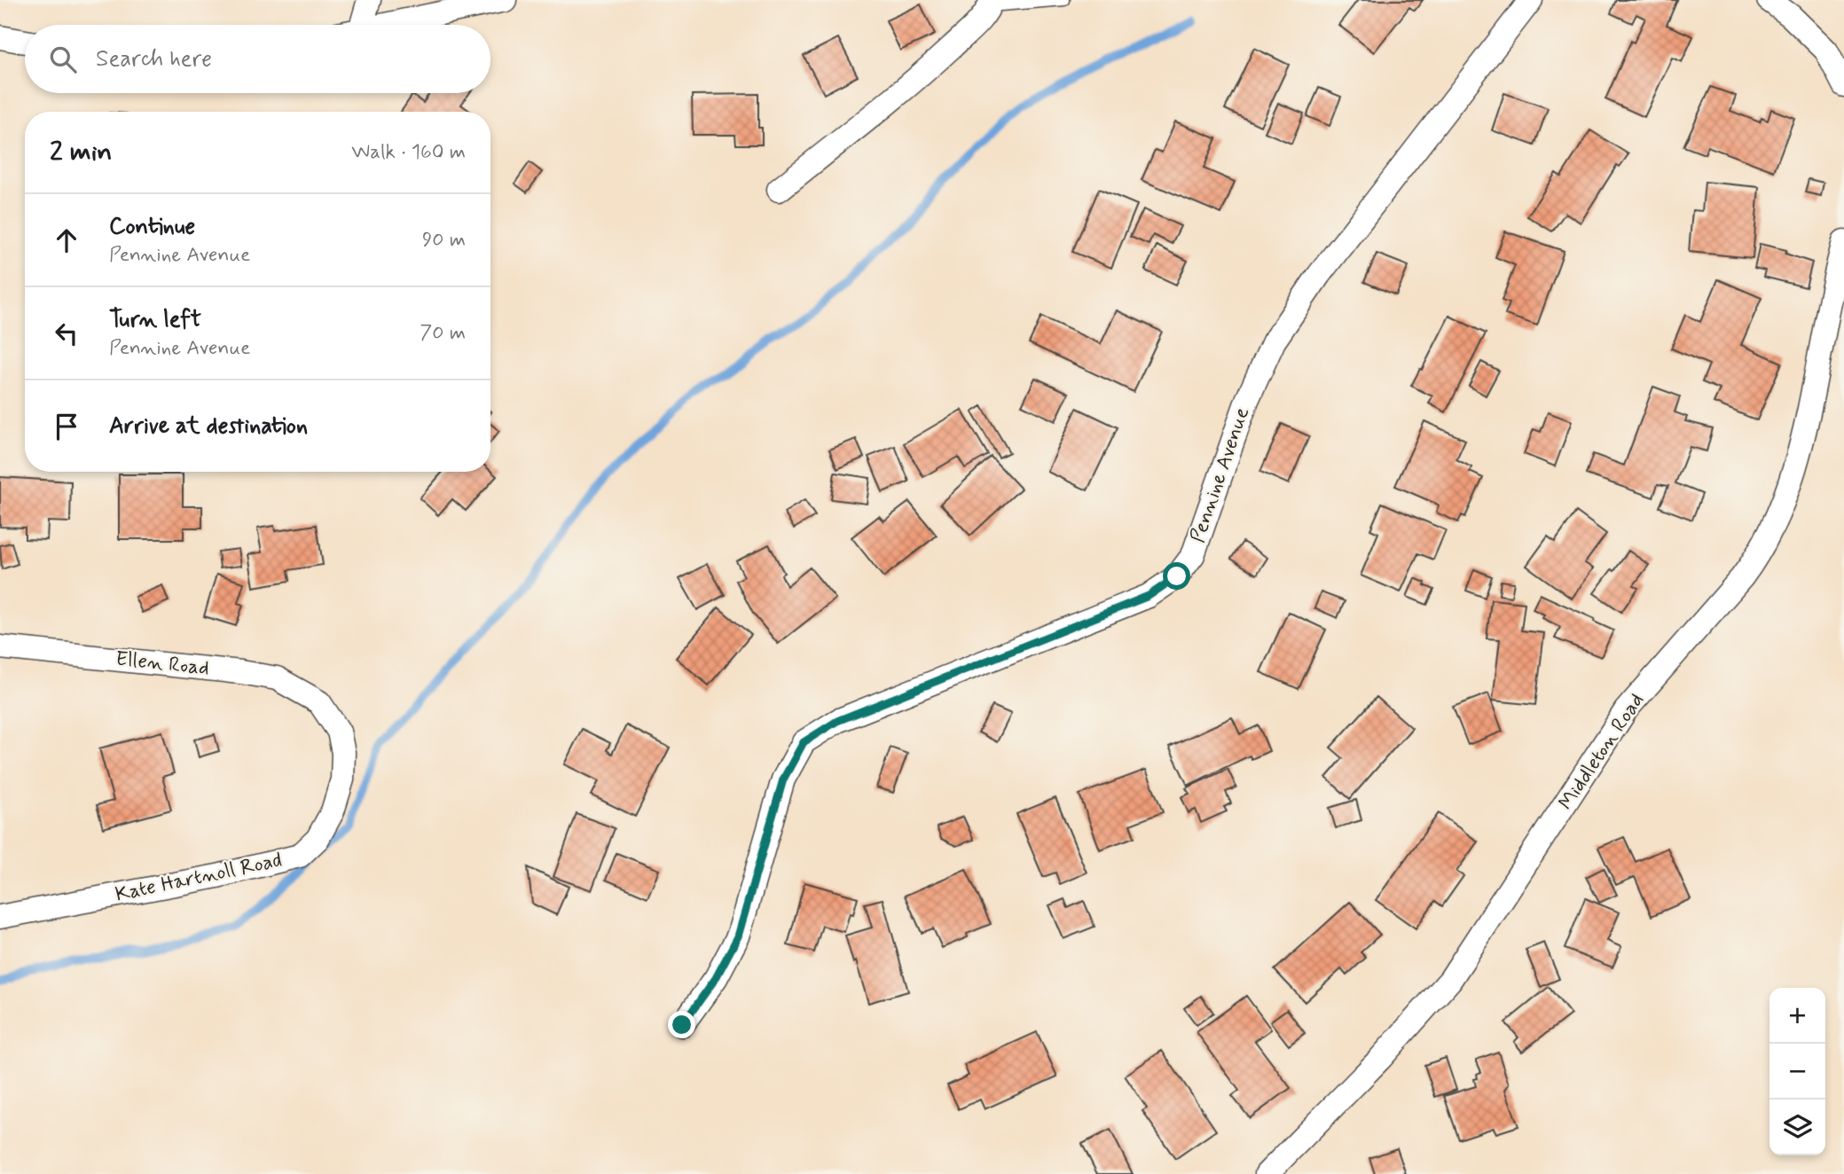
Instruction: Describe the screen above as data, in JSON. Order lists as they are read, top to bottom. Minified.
{"streets":{"street":["Pennine Avenue","Ellen Road","Middleton Road","Kate Hartnoll Road"]},"crossings":[["Ellen Road","Kate Hartnoll Road"]],"page":{"search":"Search here","heading":["2 min","Walk · 160 m"],"list":[["Continue","Pennine Avenue","90 m"],["Turn left","Pennine Avenue","70 m"],"Arrive at destination"],"map_buttons":["+","−"]}}
